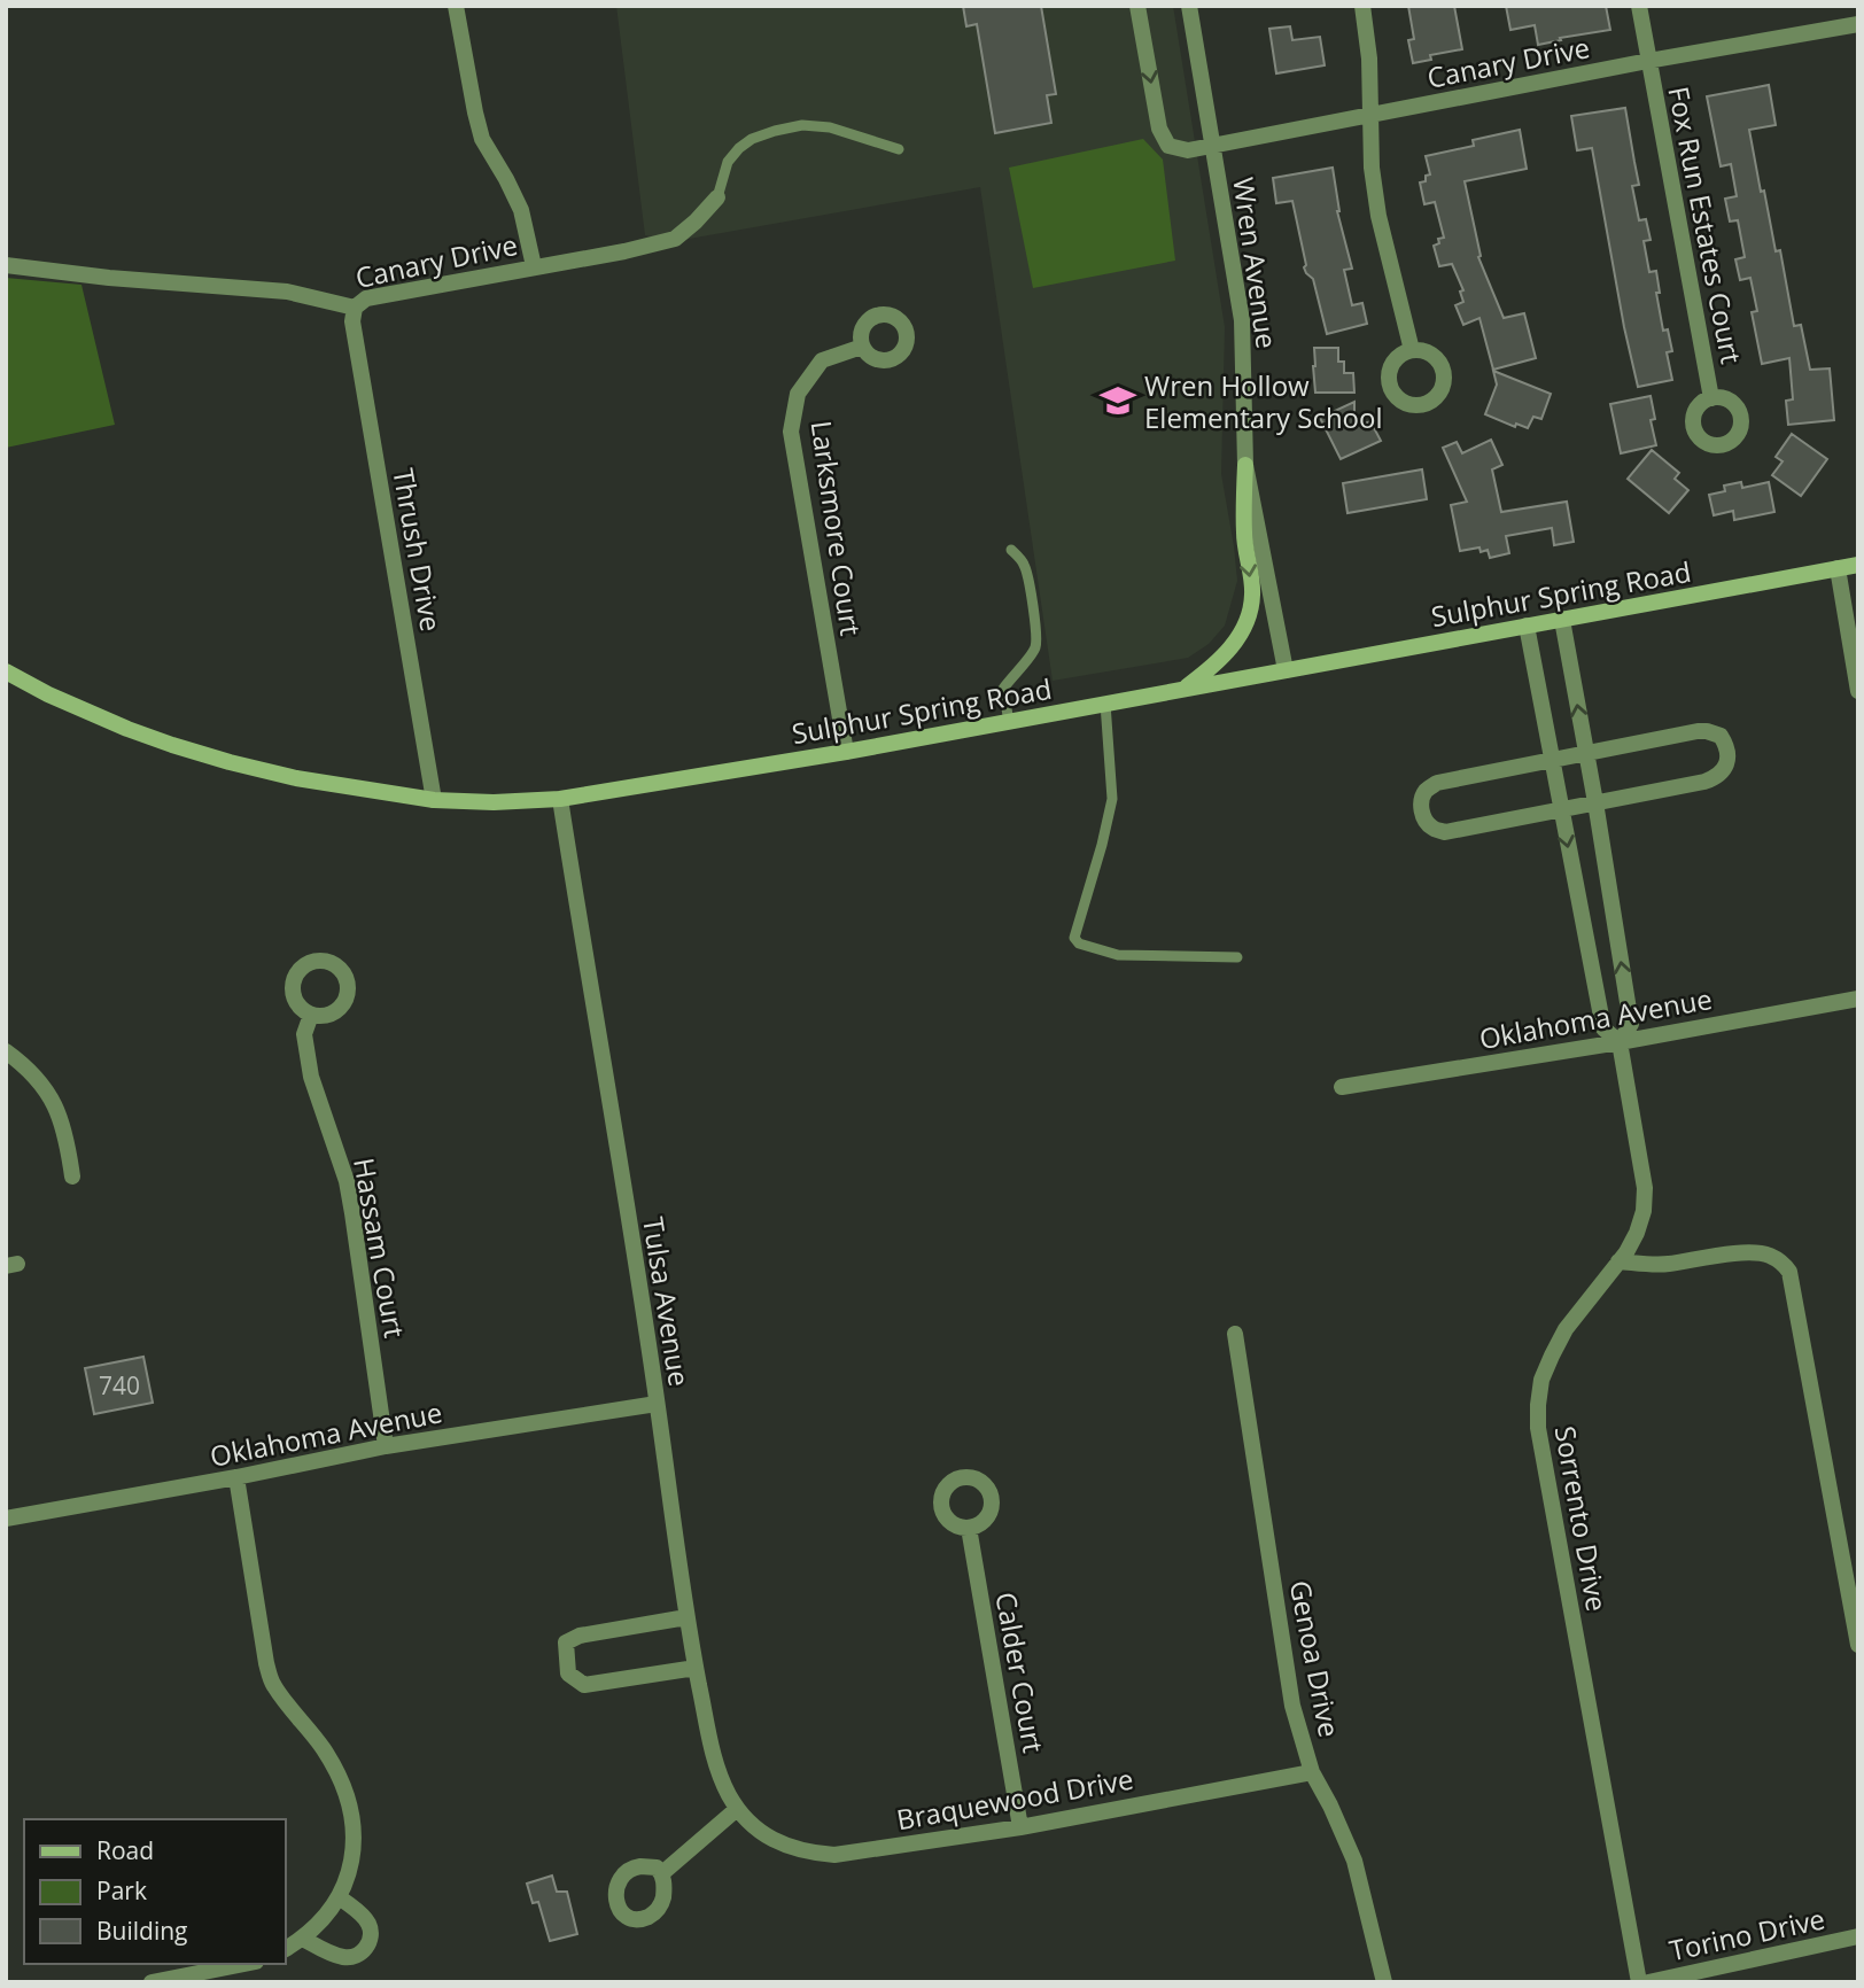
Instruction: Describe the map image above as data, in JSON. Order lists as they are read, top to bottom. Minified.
{"streets":{"main road":["Sulphur Spring Road"],"street":["Canary Drive","Fox Run Estates Court","Wren Avenue","Larksmore Court","Thrush Drive","Oklahoma Avenue","Hassam Court","Tulsa Avenue","Sorrento Drive","Genoa Drive","Calder Court","Braquewood Drive","Torino Drive"]},"crossings":[["Canary Drive","Fox Run Estates Court"],["Canary Drive","Wren Avenue"],["Canary Drive","Thrush Drive"],["Wren Avenue","Sulphur Spring Road"],["Larksmore Court","Sulphur Spring Road"],["Thrush Drive","Sulphur Spring Road"],["Sulphur Spring Road","Tulsa Avenue"],["Sulphur Spring Road","Sorrento Drive"],["Oklahoma Avenue","Hassam Court"],["Oklahoma Avenue","Tulsa Avenue"],["Oklahoma Avenue","Sorrento Drive"],["Tulsa Avenue","Braquewood Drive"],["Genoa Drive","Braquewood Drive"],["Calder Court","Braquewood Drive"]],"places":{"school or university":["Wren Hollow Elementary School"]},"house_numbers":["740"],"legend":["Road","Park","Building"]}
